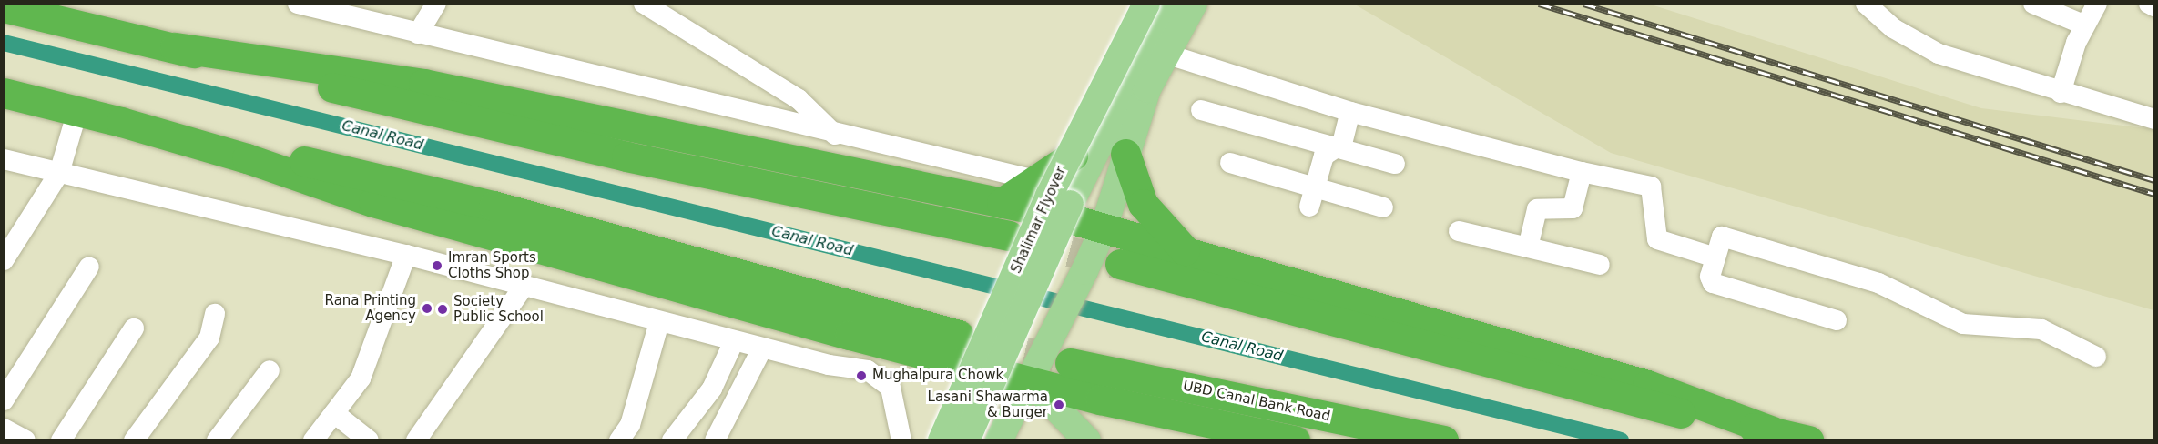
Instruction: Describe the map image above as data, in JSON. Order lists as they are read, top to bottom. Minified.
{"streets":{"highway":["UBD Canal Bank Road"],"main road":["Shalimar Flyover"]},"water":["Canal Road"],"places":["Imran Sports Cloths Shop","Rana Printing Agency","Society Public School","Mughalpura Chowk","Lasani Shawarma & Burger"]}
